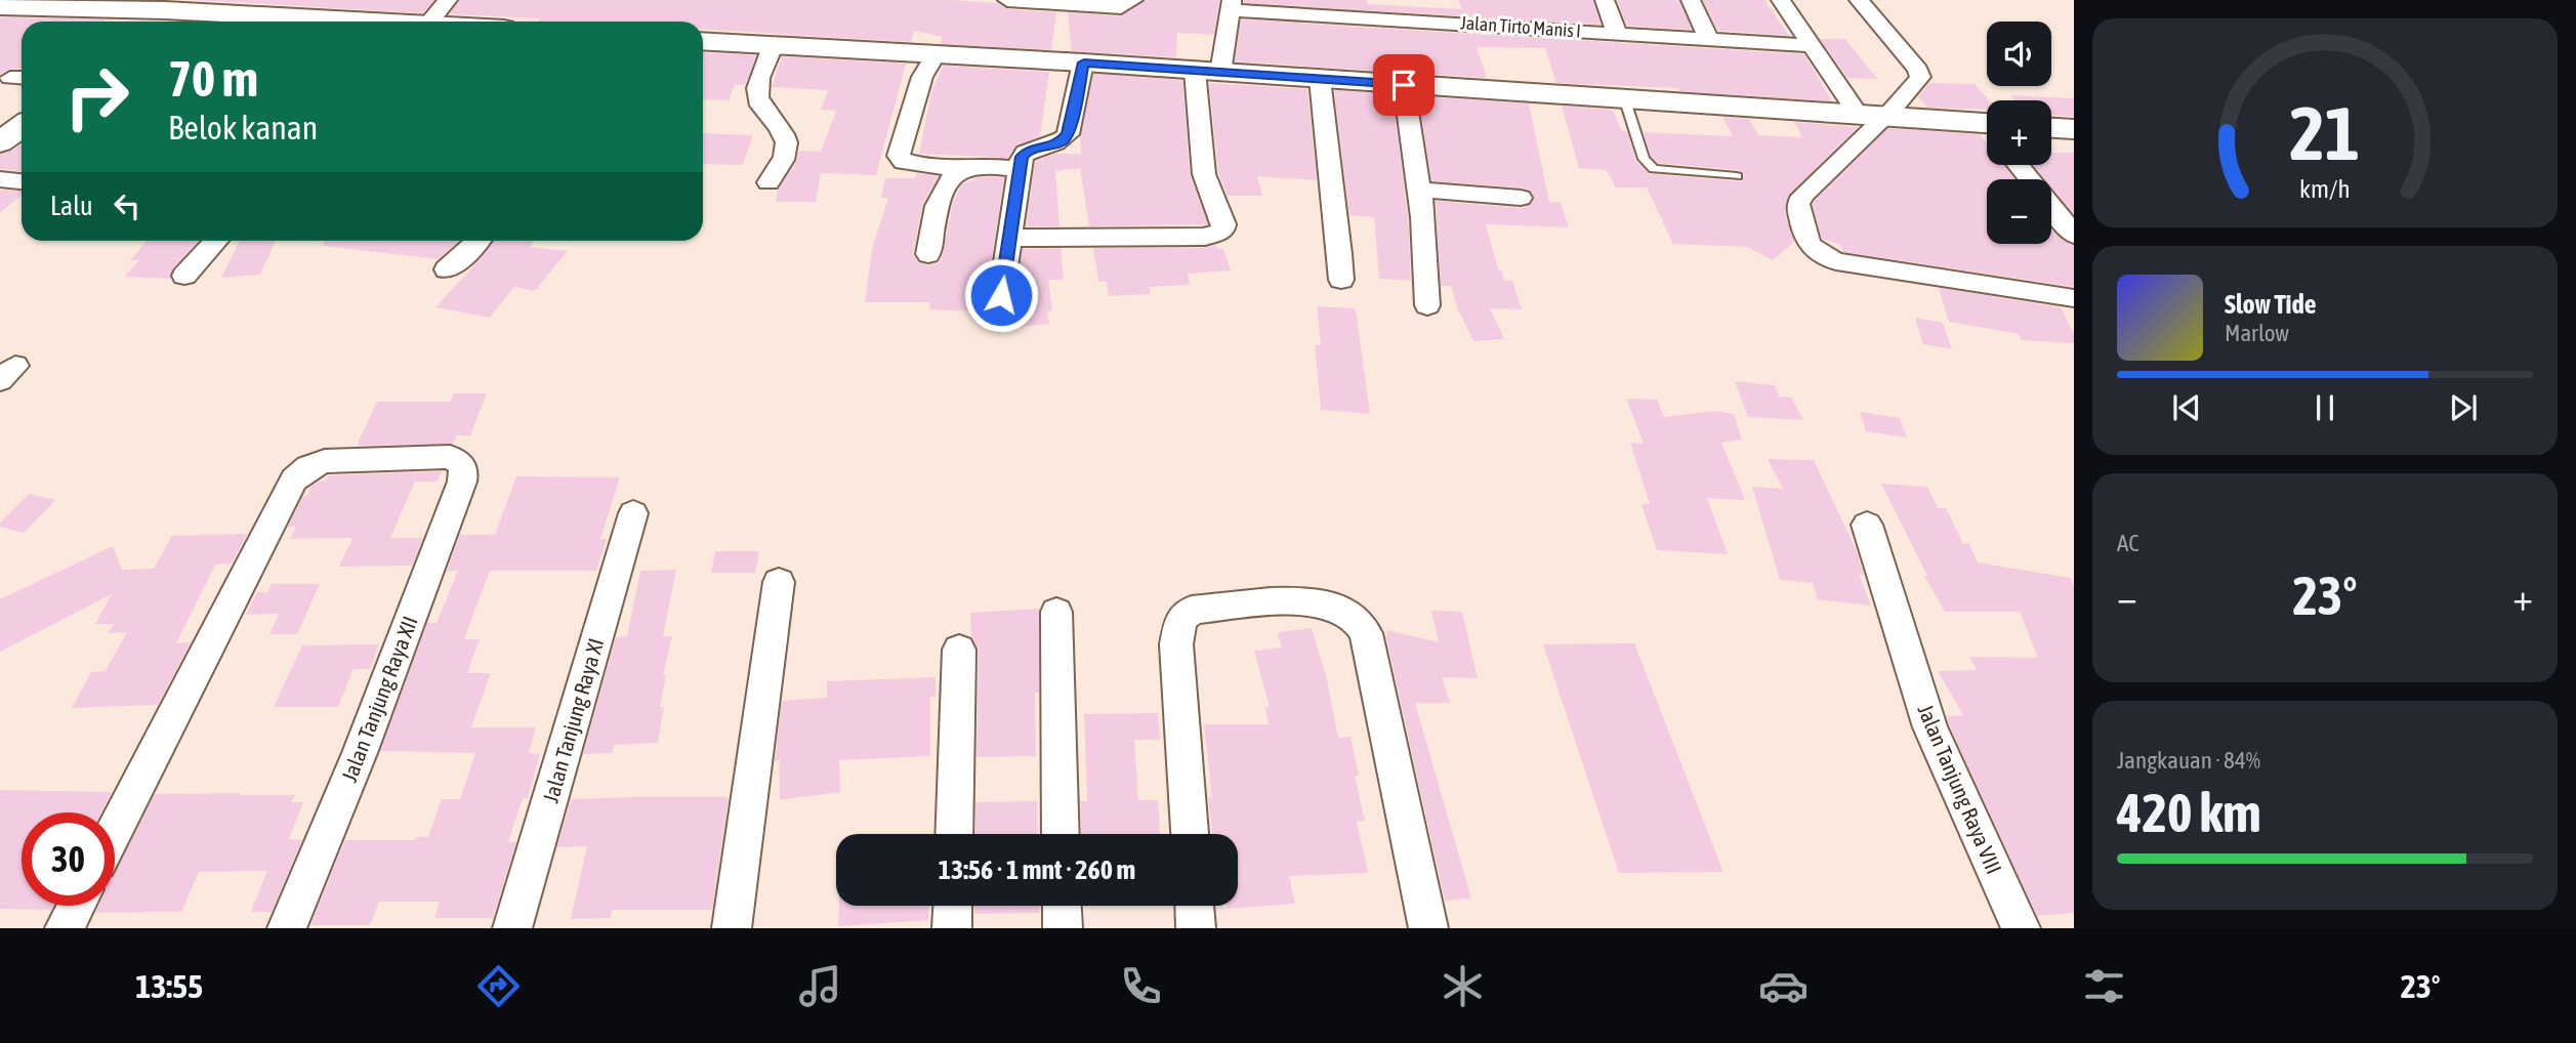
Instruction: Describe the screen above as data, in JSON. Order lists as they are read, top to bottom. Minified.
{"streets":{"street":["Jalan Tirto Manis I","Jalan Tanjung Raya XII","Jalan Tanjung Raya XI","Jalan Tanjung Raya VIII"]},"page":{"map_buttons":["+","−"],"turn":["70 m","Belok kanan"],"then":"Lalu","song":["Slow Tide","Marlow"],"tile":["AC",["Jangkauan · 84%","420 km"]],"heat":["−","23°","+"],"limit":"30","trip":"13:56 · 1 mnt · 260 m","tabs":["13:55","23°"],"gauge":["21","km/h"]}}
